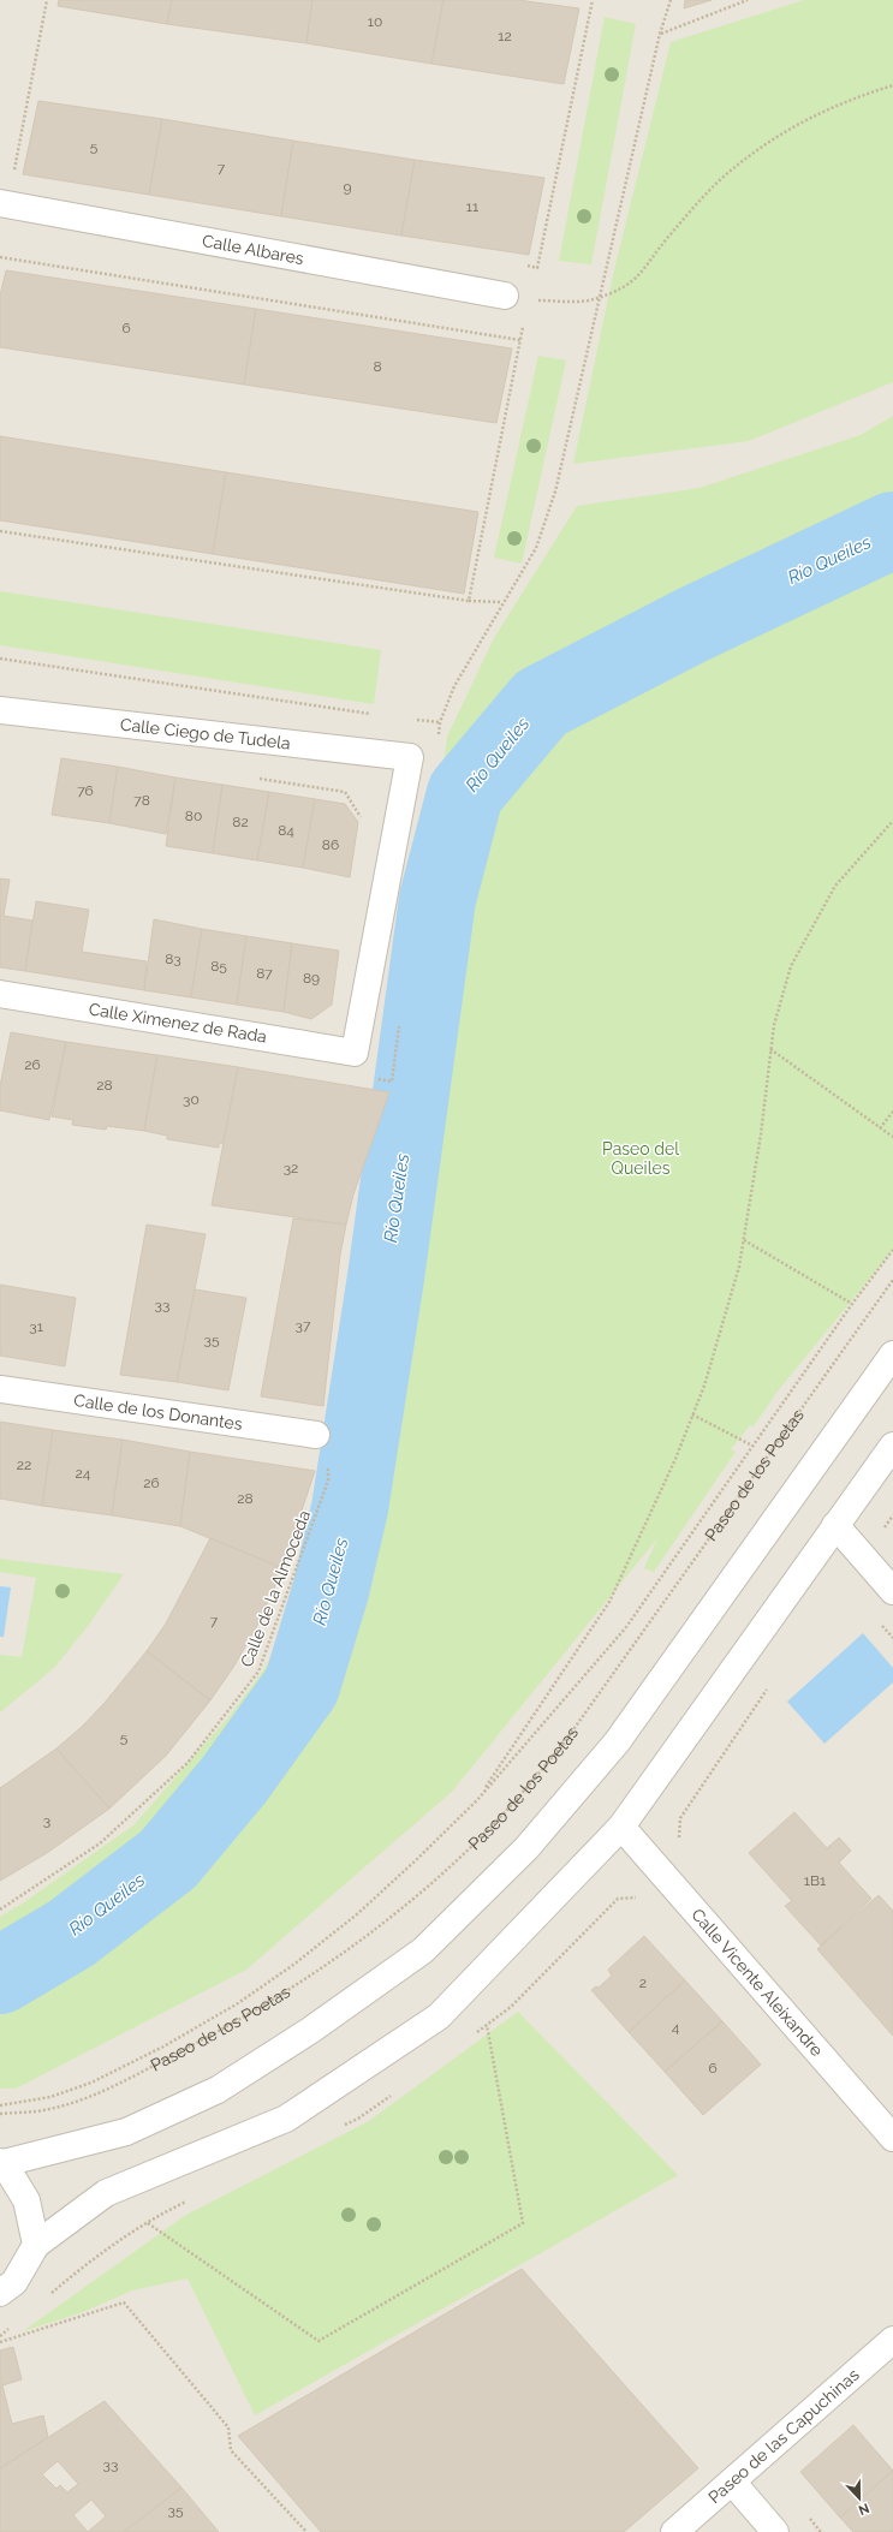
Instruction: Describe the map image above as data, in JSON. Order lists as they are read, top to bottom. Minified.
{"streets":{"street":["Calle Albares","Calle Ciego de Tudela","Calle Ximenez de Rada","Calle de los Donantes","Calle Vicente Aleixandre","Paseo de las Capuchinas"],"path":["Paseo de los Poetas","Calle de la Almoceda"]},"crossings":[["Calle Ciego de Tudela","Calle Ximenez de Rada"]],"water":["Río Queiles"],"parks":["Paseo del Queiles"],"house_numbers":["10","12","5","7","9","11","6","8","76","78","80","82","84","86","83","85","87","89","26","28","30","32","33","37","31","35","22","24","26","28","7","5","3","1B1","2","4","6","33","35"],"north":"bottom"}
